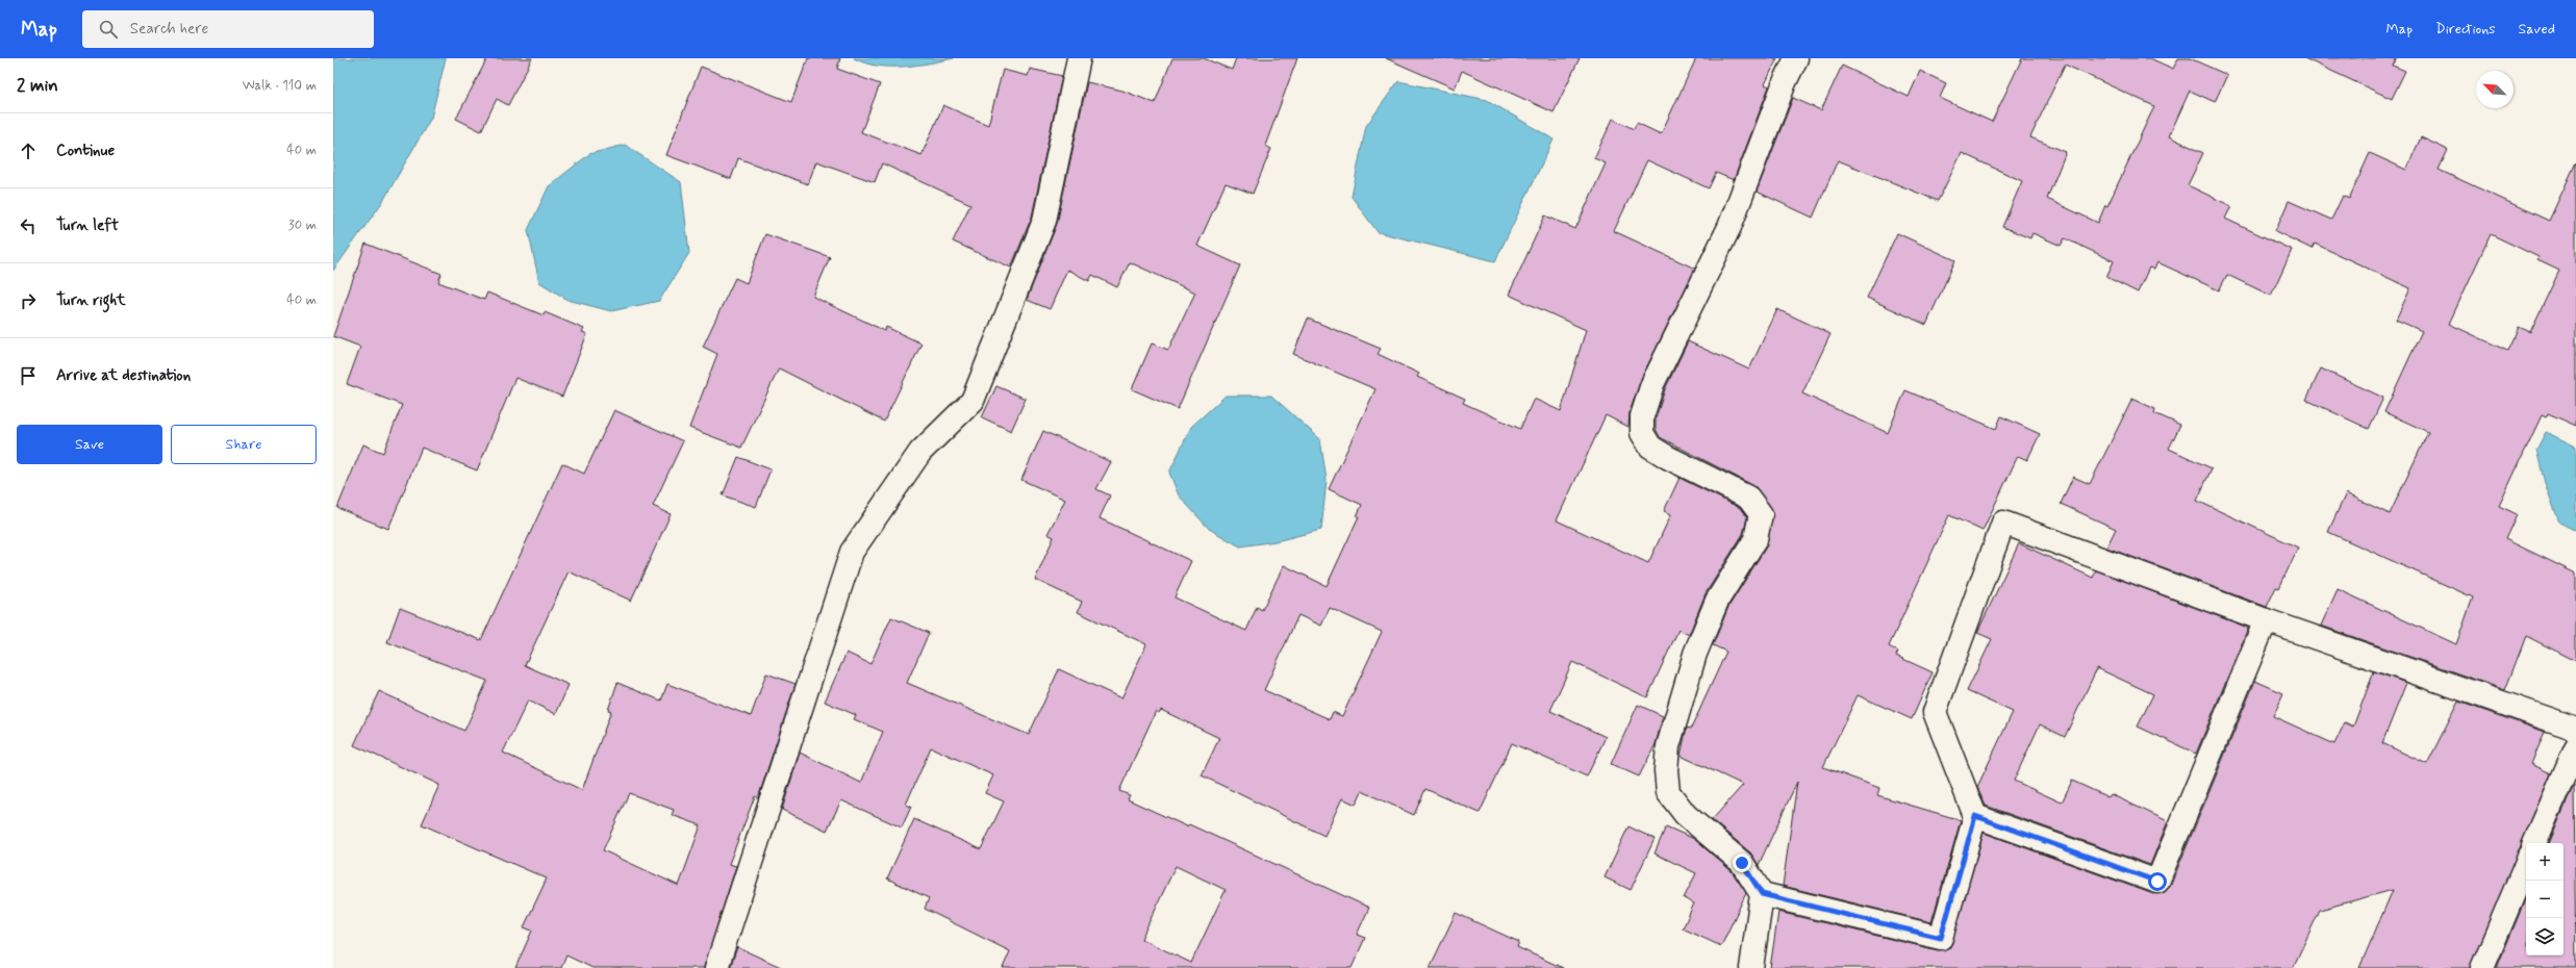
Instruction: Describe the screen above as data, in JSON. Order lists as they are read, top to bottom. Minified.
{"north":"top left","page":{"header":"Map","search":"Search here","nav":["Map","Directions","Saved"],"heading":["2 min","Walk · 110 m"],"list":[["Continue","40 m"],["Turn left","30 m"],["Turn right","40 m"],"Arrive at destination"],"buttons":["Save","Share"],"map_buttons":["+","−"]}}
